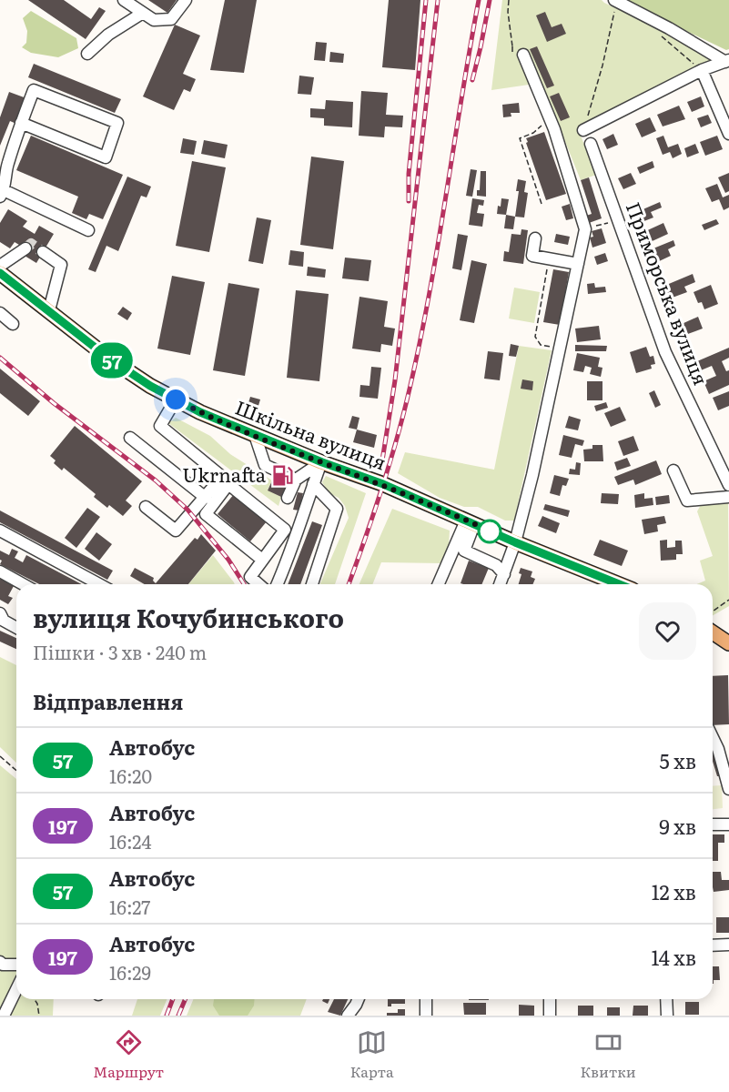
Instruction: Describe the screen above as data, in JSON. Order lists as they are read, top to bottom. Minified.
{"streets":{"main road":["Шкільна вулиця"],"street":["Приморська вулиця"]},"places":{"fuel station":["Ukrnafta"]},"lines":["bus line 57"],"page":{"on_map":"57","heading":[["вулиця Кочубинського","Пішки · 3 хв · 240 m"],"Відправлення"],"list":[{"mark":"57","name":"Автобус","note":"16:20","value":"5 хв"},{"mark":"197","name":"Автобус","note":"16:24","value":"9 хв"},{"mark":"57","name":"Автобус","note":"16:27","value":"12 хв"},{"mark":"197","name":"Автобус","note":"16:29","value":"14 хв"}],"tabs":["Маршрут","Карта","Квитки"]}}
